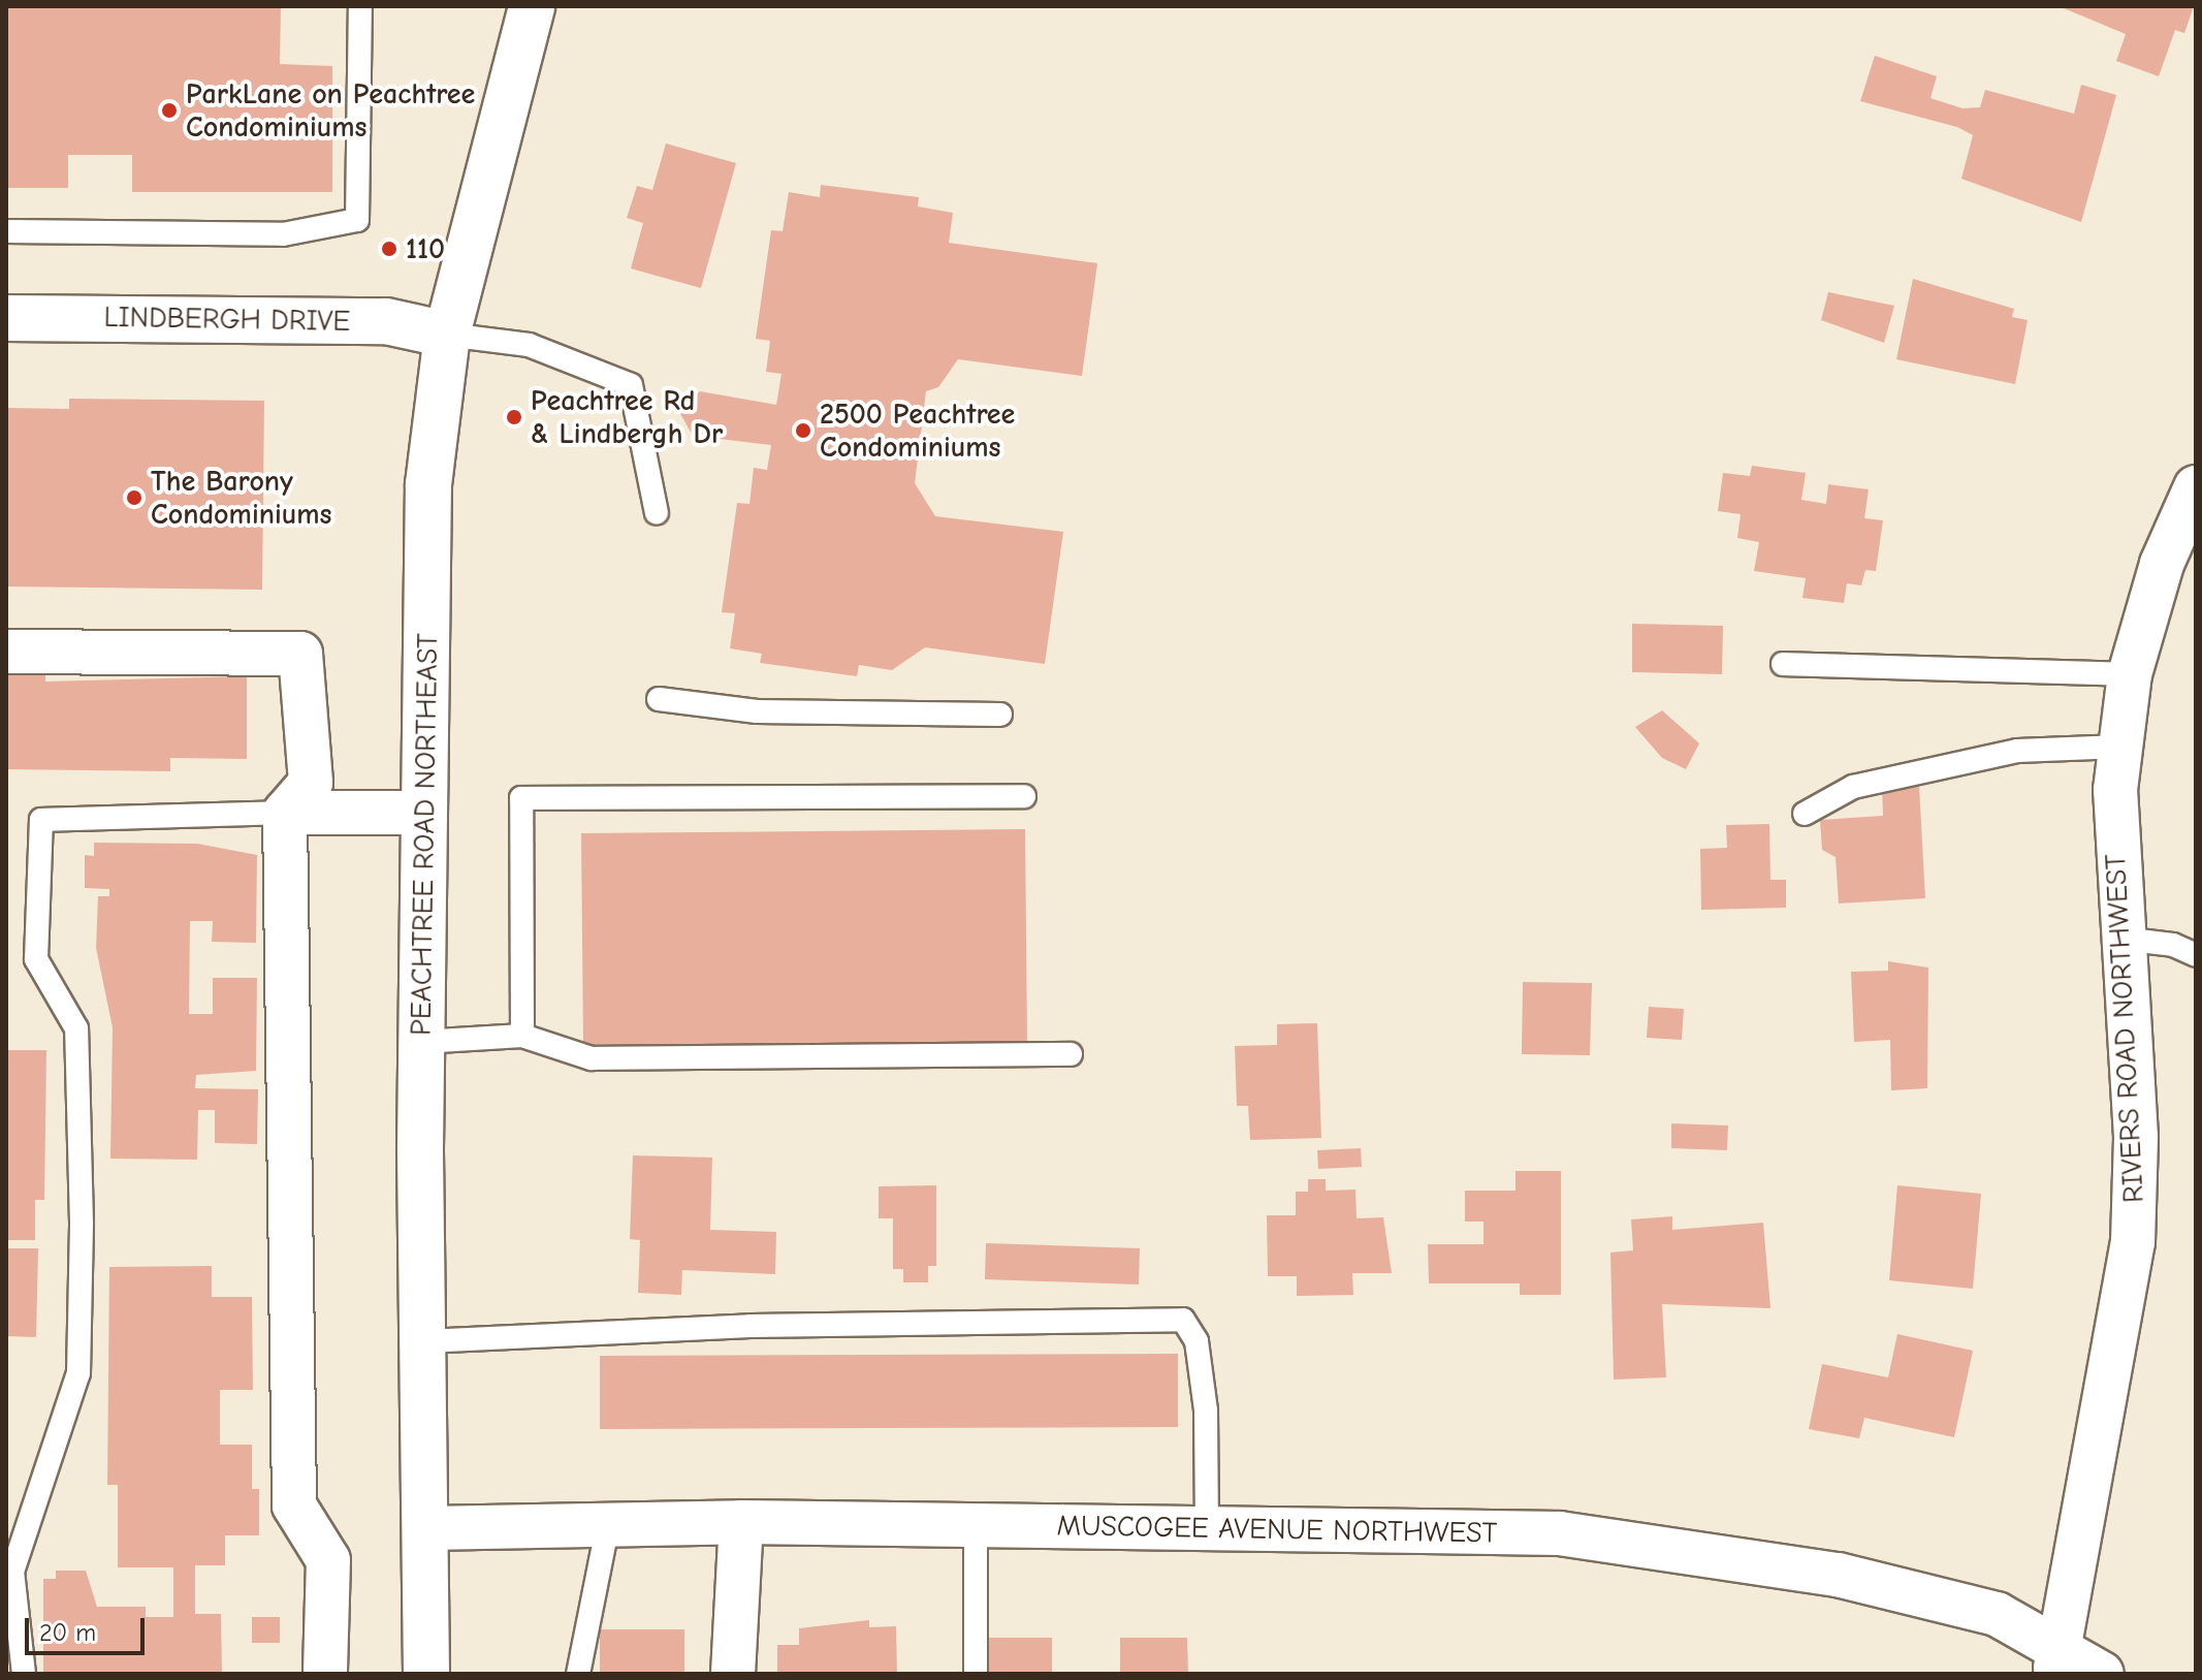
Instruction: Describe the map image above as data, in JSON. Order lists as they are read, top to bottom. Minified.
{"streets":{"main road":["LINDBERGH DRIVE","PEACHTREE ROAD NORTHEAST"],"street":["RIVERS ROAD NORTHWEST","MUSCOGEE AVENUE NORTHWEST"]},"crossings":[["LINDBERGH DRIVE","PEACHTREE ROAD NORTHEAST"],["PEACHTREE ROAD NORTHEAST","MUSCOGEE AVENUE NORTHWEST"],["RIVERS ROAD NORTHWEST","MUSCOGEE AVENUE NORTHWEST"]],"places":["ParkLane on Peachtree Condominiums","110","Peachtree Rd & Lindbergh Dr","2500 Peachtree Condominiums","The Barony Condominiums"],"scale_bar":"20 m"}
